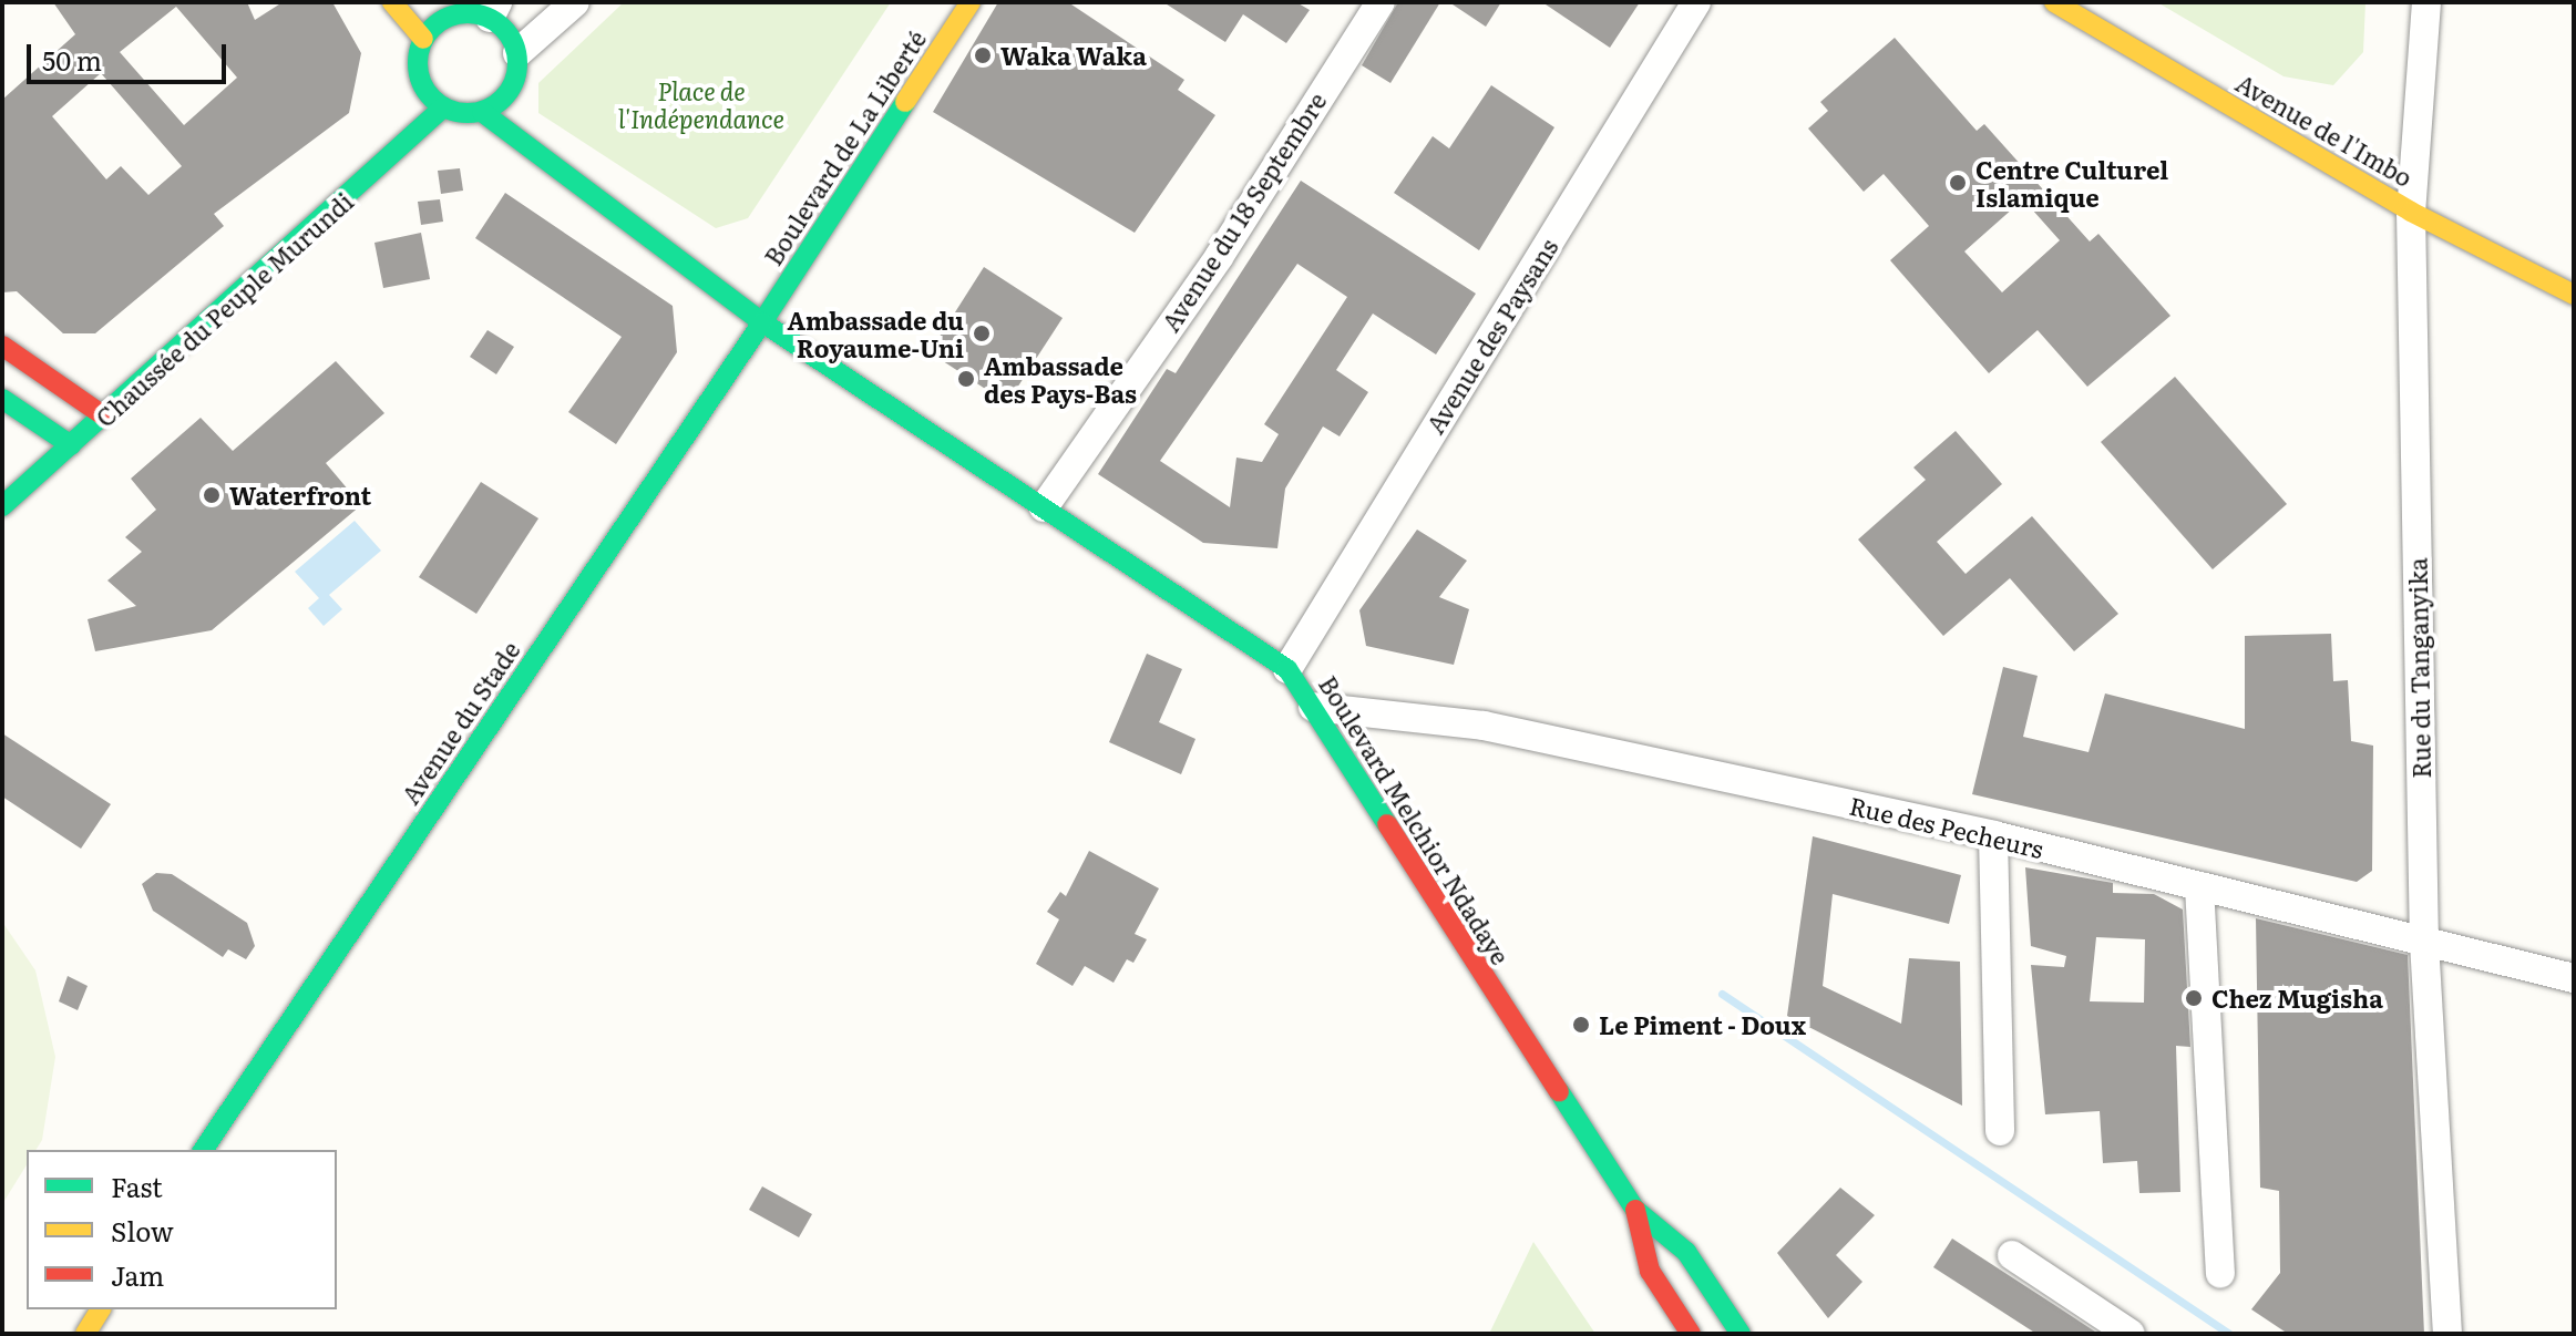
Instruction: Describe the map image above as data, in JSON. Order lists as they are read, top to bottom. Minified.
{"streets":{"main road":["Avenue de l'Imbo","Boulevard de La Liberté","Chaussée du Peuple Murundi","Avenue du Stade","Boulevard Melchior Ndadaye"],"street":["Avenue du 18 Septembre","Avenue des Paysans","Rue du Tanganyika","Rue des Pecheurs"]},"crossings":[["Avenue de l'Imbo","Rue du Tanganyika"],["Boulevard de La Liberté","Avenue du Stade"],["Boulevard de La Liberté","Boulevard Melchior Ndadaye"],["Avenue du 18 Septembre","Boulevard Melchior Ndadaye"],["Chaussée du Peuple Murundi","Boulevard Melchior Ndadaye"],["Avenue des Paysans","Boulevard Melchior Ndadaye"],["Rue du Tanganyika","Rue des Pecheurs"],["Avenue du Stade","Boulevard Melchior Ndadaye"],["Boulevard Melchior Ndadaye","Rue des Pecheurs"]],"parks":["Place de l'Indépendance"],"places":["Waka Waka","Centre Culturel Islamique","Ambassade du Royaume-Uni","Ambassade des Pays-Bas","Waterfront","Chez Mugisha","Le Piment - Doux"],"legend":["Fast","Slow","Jam"],"scale_bar":"50 m"}
